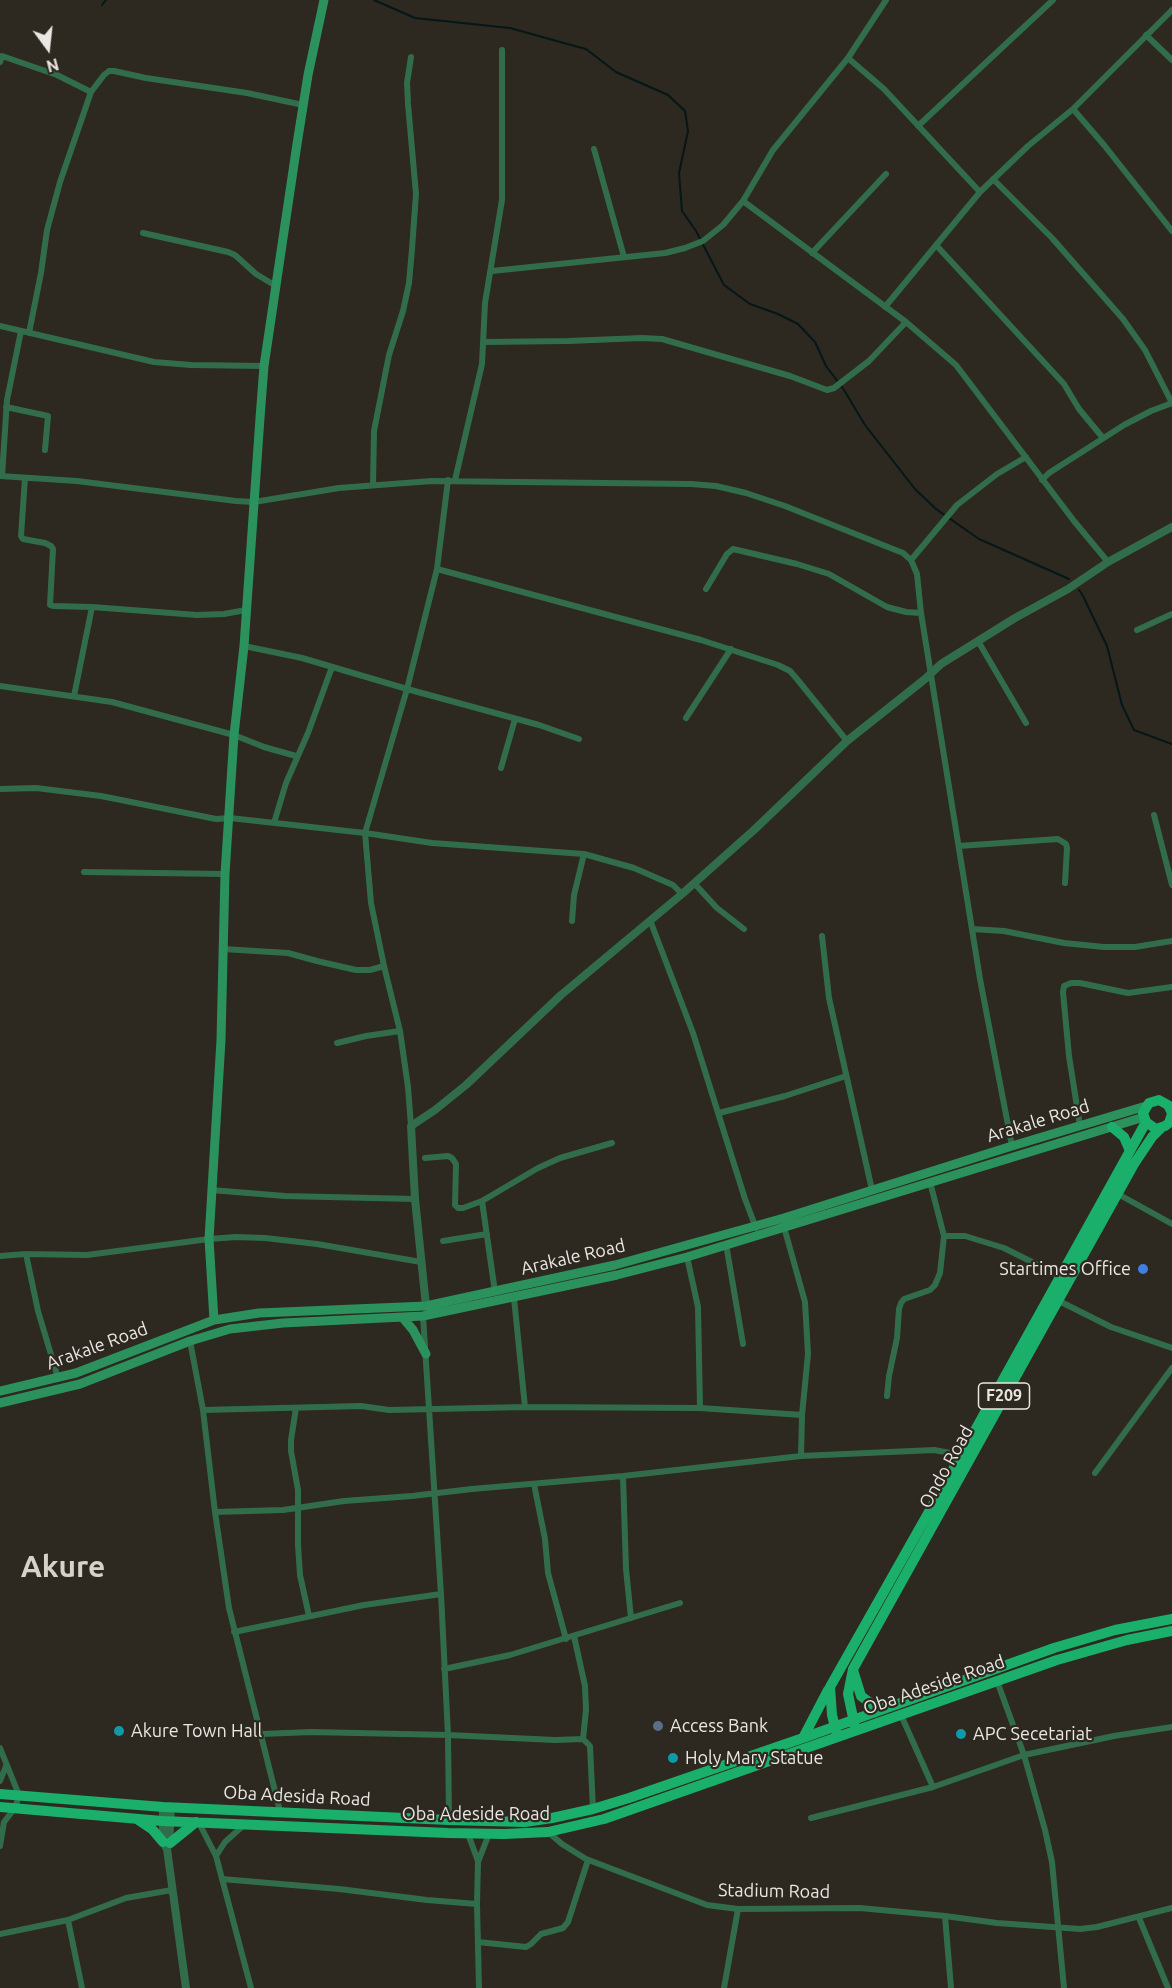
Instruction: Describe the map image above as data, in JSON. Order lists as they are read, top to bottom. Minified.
{"streets":{"main road":["Arakale Road","F209","Ondo Road","Oba Adeside Road","Oba Adesida Road"],"street":["Stadium Road"]},"crossings":[["Arakale Road","F209"],["Arakale Road","Ondo Road"],["F209","Ondo Road"],["F209","Oba Adeside Road"],["F209","Oba Adesida Road"],["Oba Adeside Road","Oba Adesida Road"],["Oba Adeside Road","Stadium Road"]],"districts":["Akure"],"places":["Startimes Office","Access Bank","Akure Town Hall","APC Secetariat","Holy Mary Statue"],"north":"bottom"}
